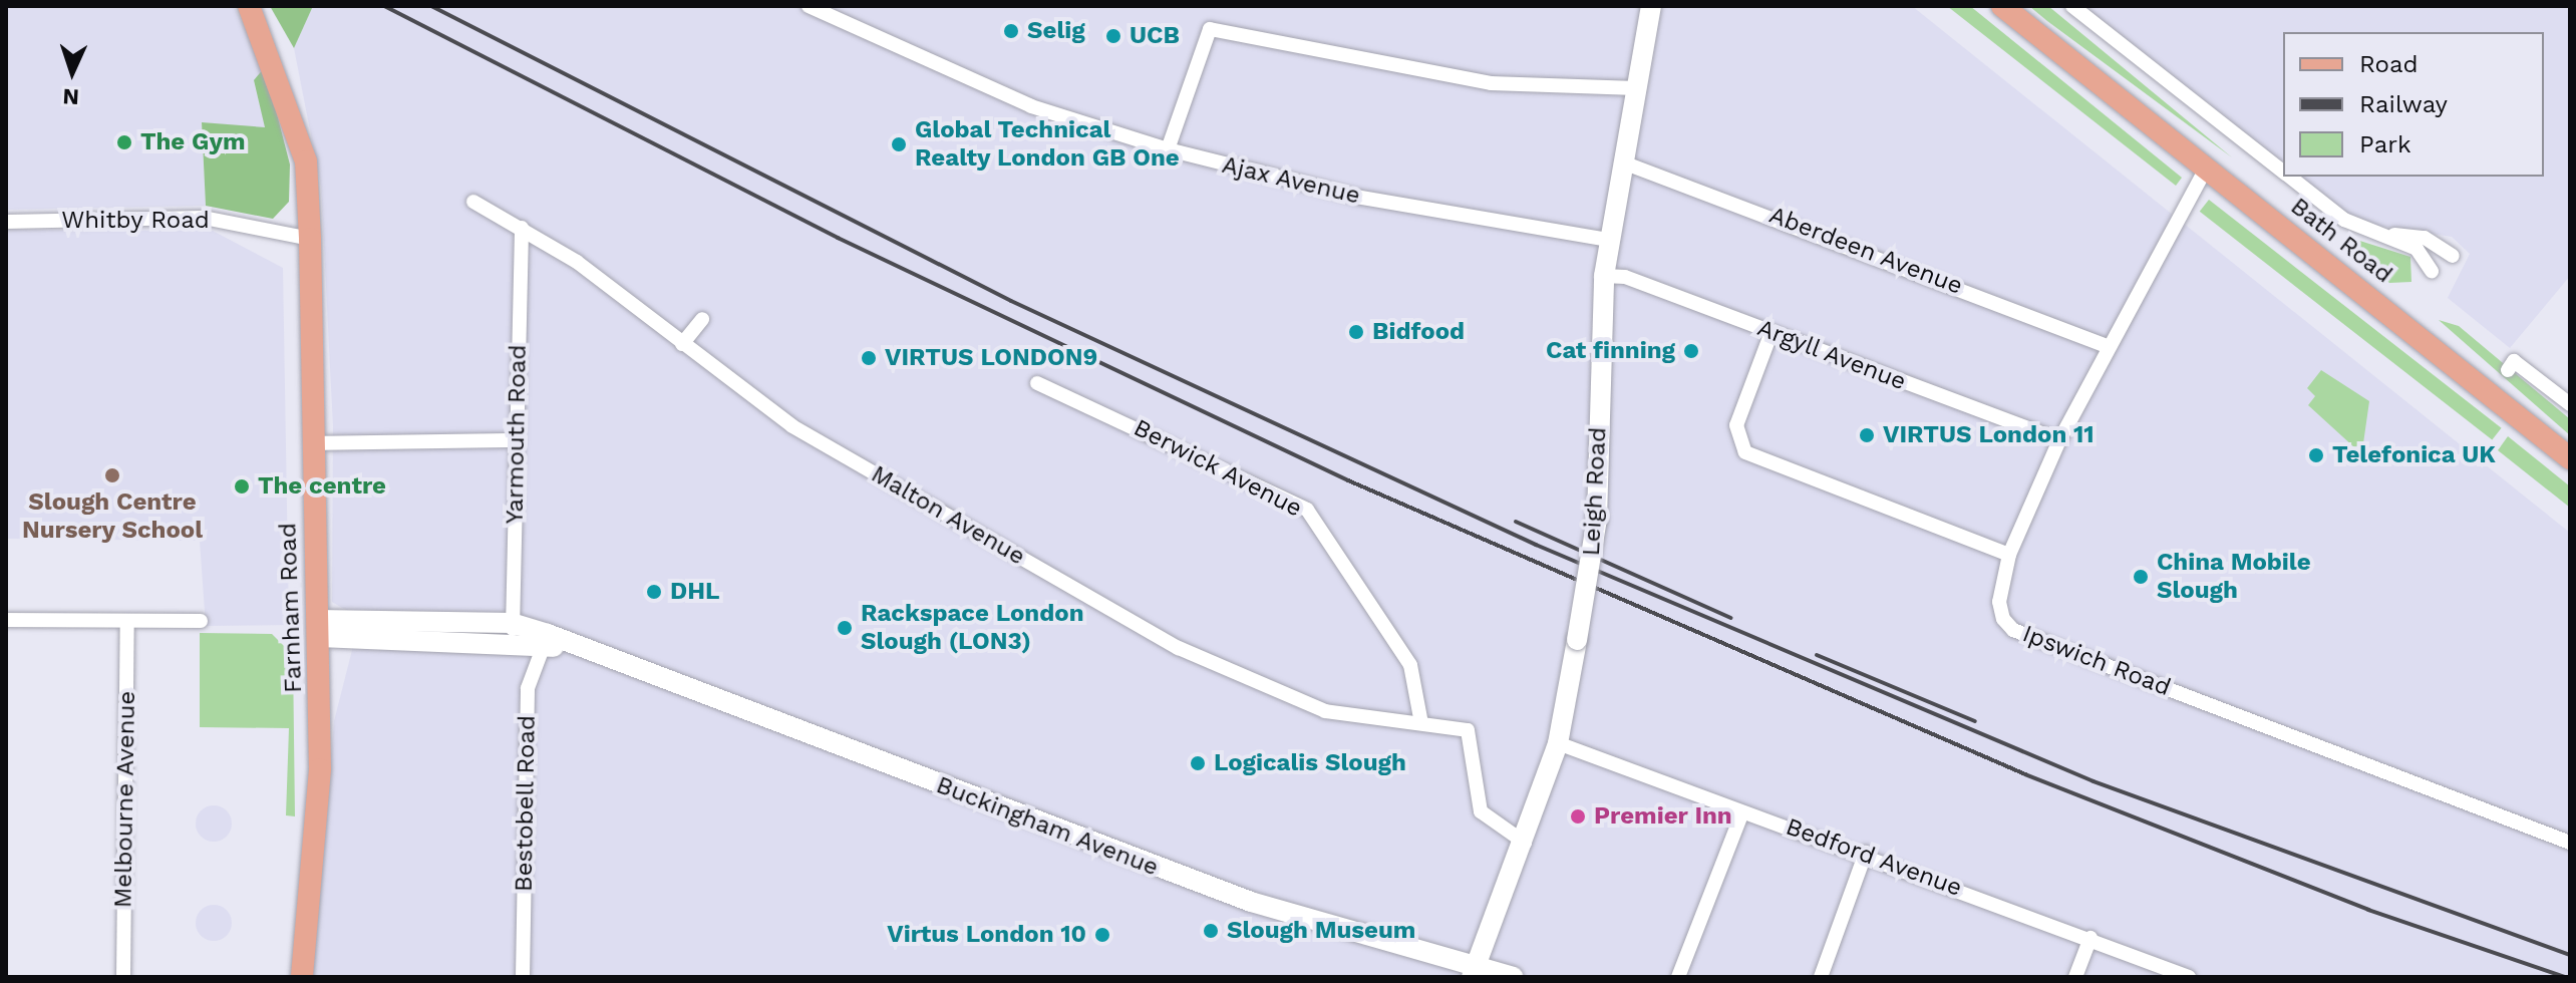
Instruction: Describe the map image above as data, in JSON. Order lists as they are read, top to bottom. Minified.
{"streets":{"main road":["Bath Road","Farnham Road"],"street":["Ajax Avenue","Whitby Road","Aberdeen Avenue","Argyll Avenue","Yarmouth Road","Berwick Avenue","Leigh Road","Malton Avenue","Ipswich Road","Melbourne Avenue","Bestobell Road","Buckingham Avenue","Bedford Avenue"]},"crossings":[["Ajax Avenue","Leigh Road"],["Whitby Road","Farnham Road"],["Bath Road","Ipswich Road"],["Aberdeen Avenue","Leigh Road"],["Aberdeen Avenue","Ipswich Road"],["Argyll Avenue","Leigh Road"],["Argyll Avenue","Ipswich Road"],["Yarmouth Road","Malton Avenue"],["Yarmouth Road","Buckingham Avenue"],["Berwick Avenue","Malton Avenue"],["Leigh Road","Malton Avenue"],["Leigh Road","Buckingham Avenue"],["Leigh Road","Bedford Avenue"],["Farnham Road","Buckingham Avenue"],["Bestobell Road","Buckingham Avenue"]],"places":["Selig","UCB","The Gym","Global Technical Realty London GB One","Bidfood","Cat finning","VIRTUS LONDON9","VIRTUS London 11","Telefonica UK","Slough Centre Nursery School","The centre","China Mobile Slough","DHL","Rackspace London Slough (LON3)","Logicalis Slough","Premier Inn","Slough Museum","Virtus London 10"],"legend":["Road","Railway","Park"],"north":"bottom"}
